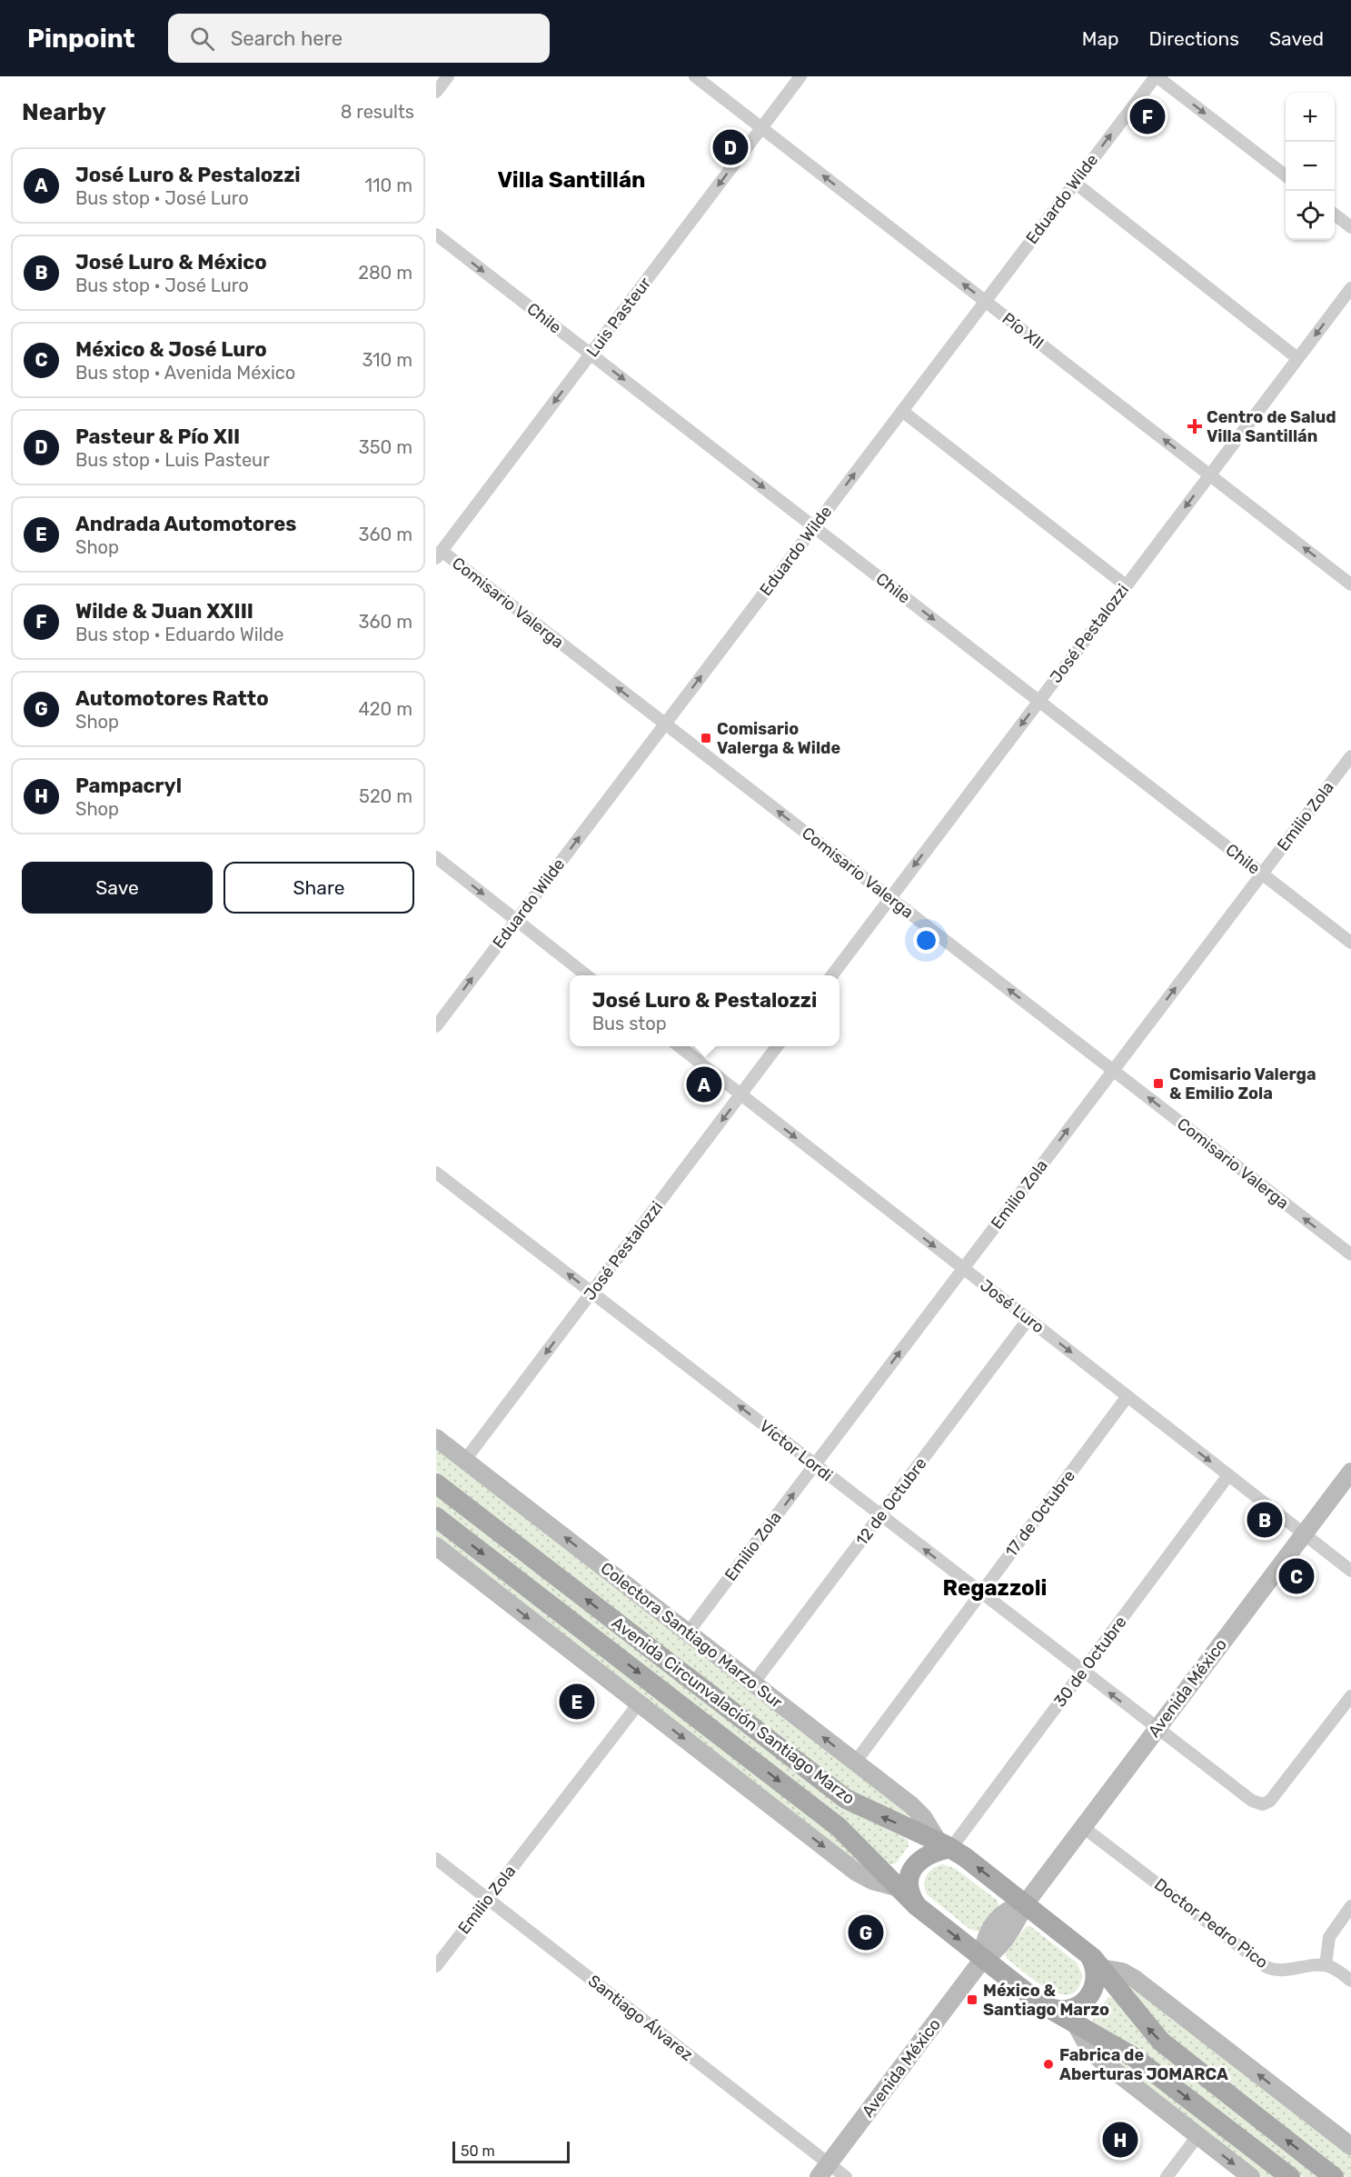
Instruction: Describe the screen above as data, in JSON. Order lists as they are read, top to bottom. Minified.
{"streets":{"main road":["Avenida Circunvalación Santiago Marzo"],"street":["Eduardo Wilde","Luis Pasteur","Chile","Pío XII","Comisario Valerga","José Pestalozzi","Emilio Zola","José Luro","Víctor Lordi","12 de Octubre","17 de Octubre","Colectora Santiago Marzo Sur","30 de Octubre","Avenida México","Doctor Pedro Pico","Santiago Álvarez"]},"crossings":[["Eduardo Wilde","Chile"],["Eduardo Wilde","Pío XII"],["Eduardo Wilde","Comisario Valerga"],["Luis Pasteur","Chile"],["Luis Pasteur","Pío XII"],["Luis Pasteur","Comisario Valerga"],["Chile","José Pestalozzi"],["Chile","Emilio Zola"],["Pío XII","José Pestalozzi"],["Comisario Valerga","José Pestalozzi"],["Comisario Valerga","Emilio Zola"],["José Pestalozzi","José Luro"],["José Pestalozzi","Víctor Lordi"],["José Pestalozzi","Colectora Santiago Marzo Sur"],["Emilio Zola","José Luro"],["Emilio Zola","Víctor Lordi"],["Emilio Zola","Colectora Santiago Marzo Sur"],["Emilio Zola","Santiago Álvarez"],["José Luro","12 de Octubre"],["José Luro","17 de Octubre"],["José Luro","30 de Octubre"],["José Luro","Avenida México"],["Víctor Lordi","12 de Octubre"],["Víctor Lordi","17 de Octubre"],["Víctor Lordi","30 de Octubre"],["Víctor Lordi","Avenida México"],["12 de Octubre","Colectora Santiago Marzo Sur"],["17 de Octubre","Colectora Santiago Marzo Sur"],["Colectora Santiago Marzo Sur","30 de Octubre"],["Colectora Santiago Marzo Sur","Avenida Circunvalación Santiago Marzo"],["30 de Octubre","Avenida Circunvalación Santiago Marzo"],["Avenida México","Avenida Circunvalación Santiago Marzo"],["Avenida México","Doctor Pedro Pico"],["Avenida México","Santiago Álvarez"]],"one_way":["Eduardo Wilde","Luis Pasteur","Chile","Pío XII","Comisario Valerga","José Pestalozzi","Emilio Zola","José Luro","Víctor Lordi"],"districts":["Villa Santillán","Regazzoli"],"places":{"health":["Centro de Salud Villa Santillán"],"transit":["Comisario Valerga & Wilde","Comisario Valerga & Emilio Zola","México & Santiago Marzo"],"other":["Fabrica de Aberturas JOMARCA"]},"scale_bar":"50 m","page":{"header":"Pinpoint","search":"Search here","nav":["Map","Directions","Saved"],"heading":["Nearby","8 results"],"map_buttons":["+","−"],"pins":["F","D","A","B","C","E","G","H"],"list":[{"mark":"A","name":"José Luro & Pestalozzi","note":"Bus stop · José Luro","value":"110 m"},{"mark":"B","name":"José Luro & México","note":"Bus stop · José Luro","value":"280 m"},{"mark":"C","name":"México & José Luro","note":"Bus stop · Avenida México","value":"310 m"},{"mark":"D","name":"Pasteur & Pío XII","note":"Bus stop · Luis Pasteur","value":"350 m"},{"mark":"E","name":"Andrada Automotores","note":"Shop","value":"360 m"},{"mark":"F","name":"Wilde & Juan XXIII","note":"Bus stop · Eduardo Wilde","value":"360 m"},{"mark":"G","name":"Automotores Ratto","note":"Shop","value":"420 m"},{"mark":"H","name":"Pampacryl","note":"Shop","value":"520 m"}],"buttons":["Save","Share"],"popup":["José Luro & Pestalozzi","Bus stop"],"scale":"50 m"}}
